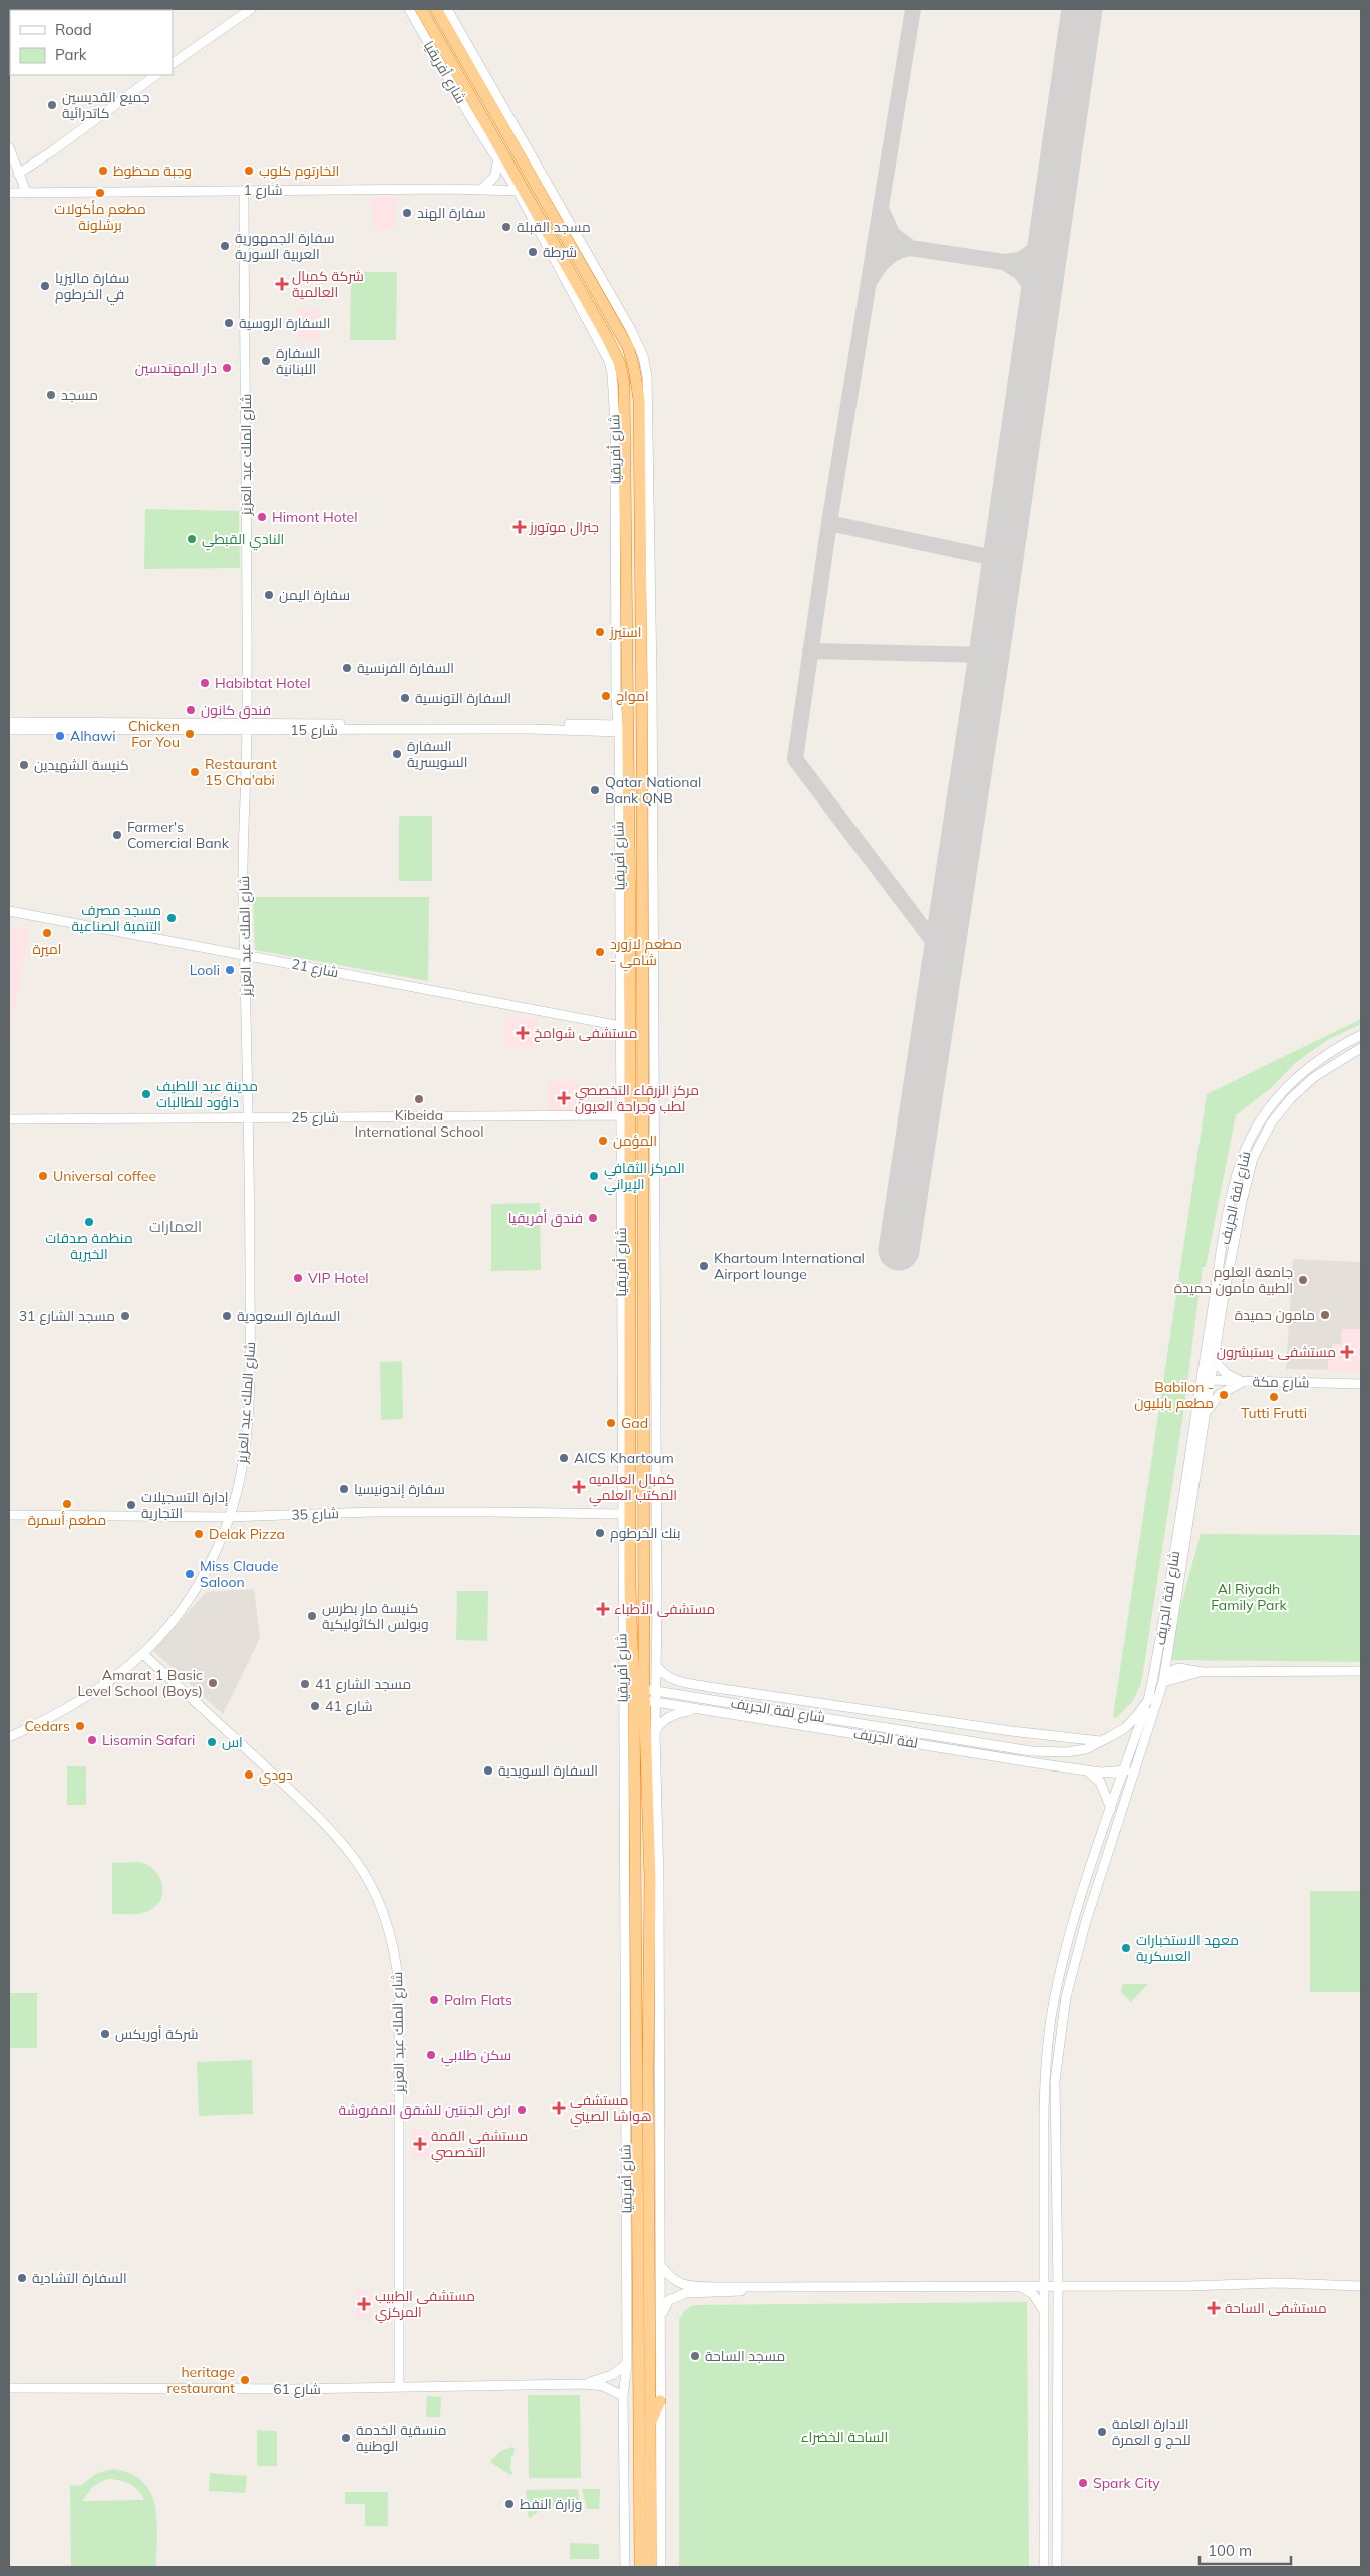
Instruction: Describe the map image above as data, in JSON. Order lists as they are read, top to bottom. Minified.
{"streets":{"highway":["شارع أفريقيا"],"street":["شارع 1","شارع الملك عبد العزيز","شارع 15","شارع 21","شارع 25","شارع لفة الجريف","شارع مكة","شارع 35","لفة الجريف","شارع 61"]},"crossings":[["شارع أفريقيا","شارع 1"],["شارع أفريقيا","شارع 15"],["شارع أفريقيا","شارع 21"],["شارع أفريقيا","شارع 25"],["شارع أفريقيا","شارع لفة الجريف"],["شارع أفريقيا","شارع 35"],["شارع أفريقيا","لفة الجريف"],["شارع 1","شارع الملك عبد العزيز"],["شارع الملك عبد العزيز","شارع 15"],["شارع الملك عبد العزيز","شارع 21"],["شارع الملك عبد العزيز","شارع 25"],["شارع الملك عبد العزيز","شارع 35"],["شارع الملك عبد العزيز","شارع 61"],["شارع لفة الجريف","شارع مكة"],["شارع لفة الجريف","لفة الجريف"]],"districts":["العمارات"],"parks":["Al Riyadh Family Park","الساحة الخضراء"],"places":{"other":["جميع القديسين كاتدرائية","وجبة محظوظ","الخارتوم كلوب","مطعم مأكولات برشلونة","سفارة الهند","مسجد القبلة","سفارة الجمهورية العربية السورية","شرطة","سفارة ماليزيا في الخرطوم","السفارة الروسية","السفارة اللبنانية","دار المهندسين","مسجد","Himont Hotel","النادي القبطي","سفارة اليمن","استيرز","السفارة الفرنسية","Habibtat Hotel","امواج","السفارة التونسية","فندق كانون","Chicken For You","Alhawi","السفارة السويسرية","كنيسة الشهيدين","Restaurant 15 Cha'abi","Qatar National Bank QNB","Farmer's Comercial Bank","مسجد مصرف التنمية الصناعية","اميرة","مطعم لازورد - شامي","Looli","مدينة عبد اللطيف داؤود للطالبات","Kibeida International School","المؤمن","Universal coffee","المركز الثقافي الإيراني","فندق أفريقيا","منظمة صدقات الخيرية","Khartoum International Airport lounge","VIP Hotel","جامعة العلوم الطبية مأمون حميدة","مامون حميدة","مسجد الشارع 31","السفارة السعودية","Babilon - مطعم بابليون","Tutti Frutti","Gad","AICS Khartoum","سفارة إندونيسيا","مطعم أسمرة","إدارة التسجيلات التجارية","بنك الخرطوم","Delak Pizza","Miss Claude Saloon","كنيسة مار بطرس وبولس الكاثوليكية","Amarat 1 Basic Level School (Boys)","مسجد الشارع 41","شارع 41","Cedars","Lisamin Safari","اس","السفارة السويدية","دودي","معهد الاستخبارات العسكرية","Palm Flats","شركة أوريكس","سكن طلابي","ارض الجنتين للشقق المفروشة","السفارة التشادية","مسجد الساحة","heritage restaurant","الادارة العامة للحج و العمرة","منسقية الخدمة الوطنية","Spark City","وزارة النفط"],"health":["شركة كمبال العالمية","جنرال موتورز","مستشفى شوامخ","مركز الزرقاء التخصصي لطب وجراحة العيون","مستشفى يستبشرون","كمبال العالميه المكتب العلمي","مستشفی الأطباء","مستشفى هواشا الصيني","مستشفى القمة التخصصي","مستشفى الطبيب المركزي","مستشفى الساحة"]},"legend":["Road","Park"],"scale_bar":"100 m"}
